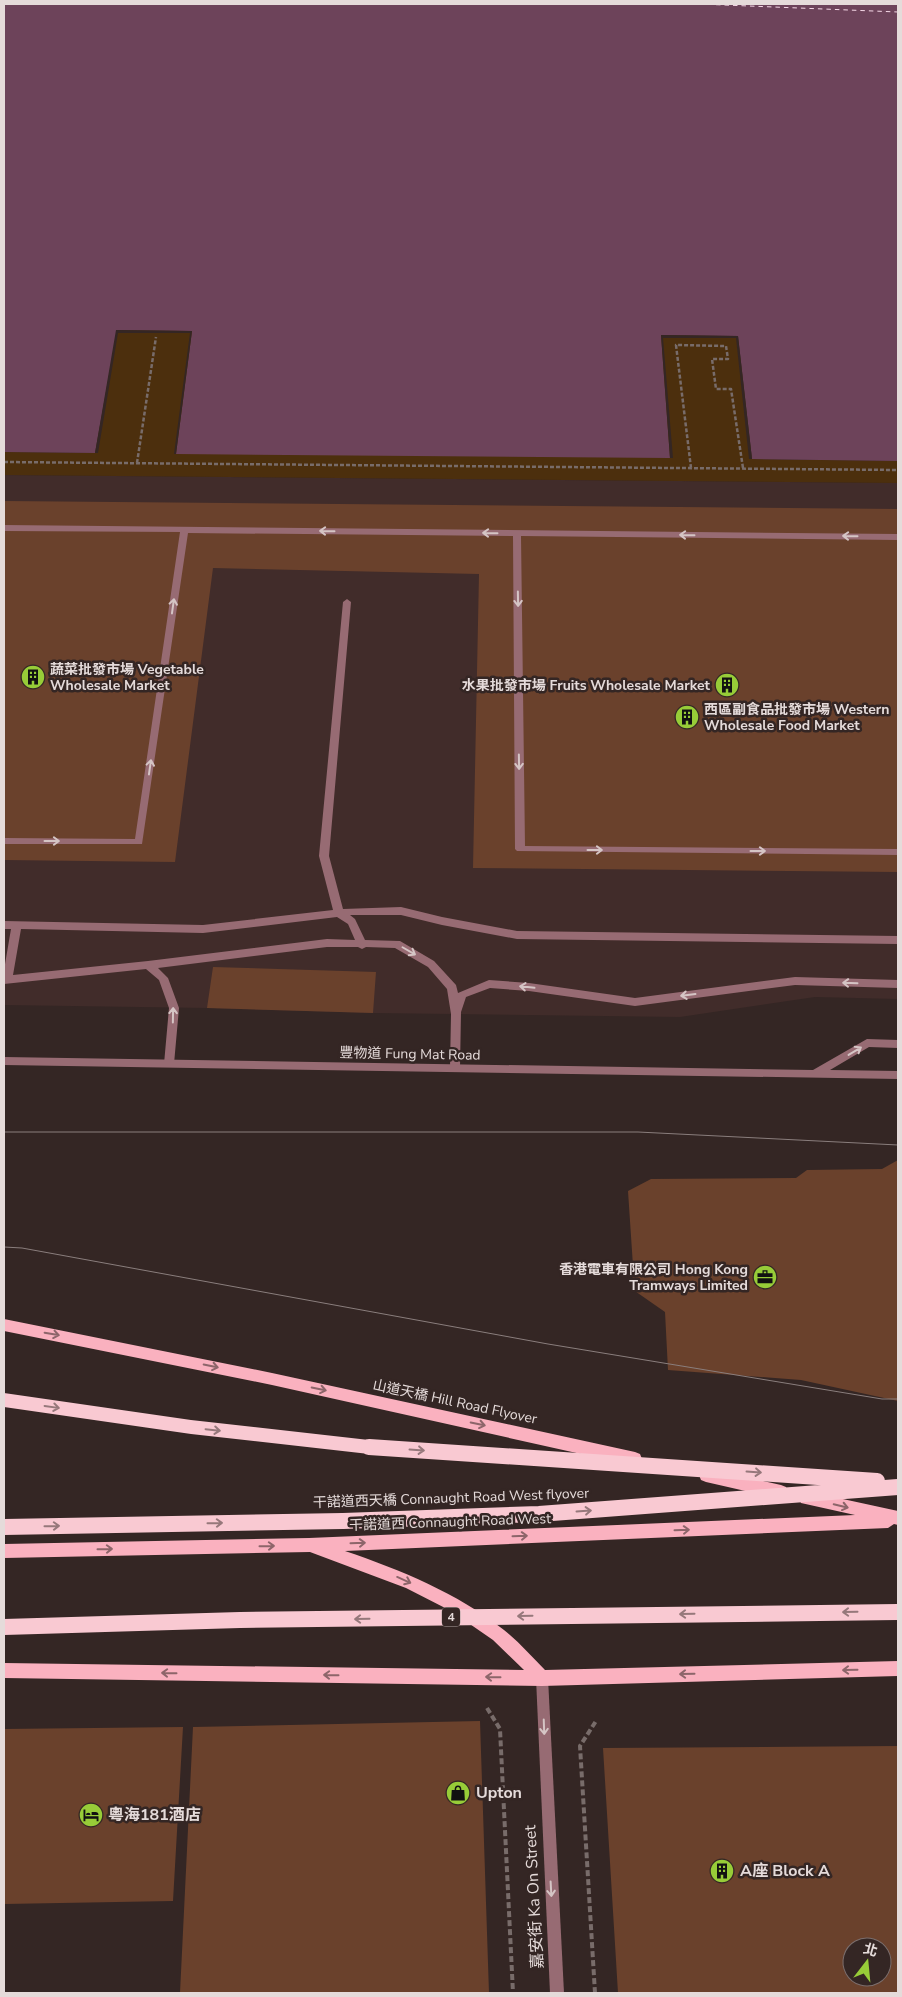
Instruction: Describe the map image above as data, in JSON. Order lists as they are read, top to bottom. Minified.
{"streets":{"highway":["干諾道西天橋 Connaught Road West flyover","4"],"main road":["山道天橋 Hill Road Flyover","干諾道西 Connaught Road West"],"street":["豐物道 Fung Mat Road","嘉安街 Ka On Street"]},"crossings":[["山道天橋 Hill Road Flyover","干諾道西 Connaught Road West"]],"one_way":["山道天橋 Hill Road Flyover","干諾道西 Connaught Road West","嘉安街 Ka On Street"],"places":{"building":["蔬菜批發市場 Vegetable Wholesale Market","水果批發市場 Fruits Wholesale Market","西區副食品批發市場 Western Wholesale Food Market","A座 Block A"],"office":["香港電車有限公司 Hong Kong Tramways Limited"],"shop":["Upton"],"hotel":["粵海181酒店"]},"north":"top"}
